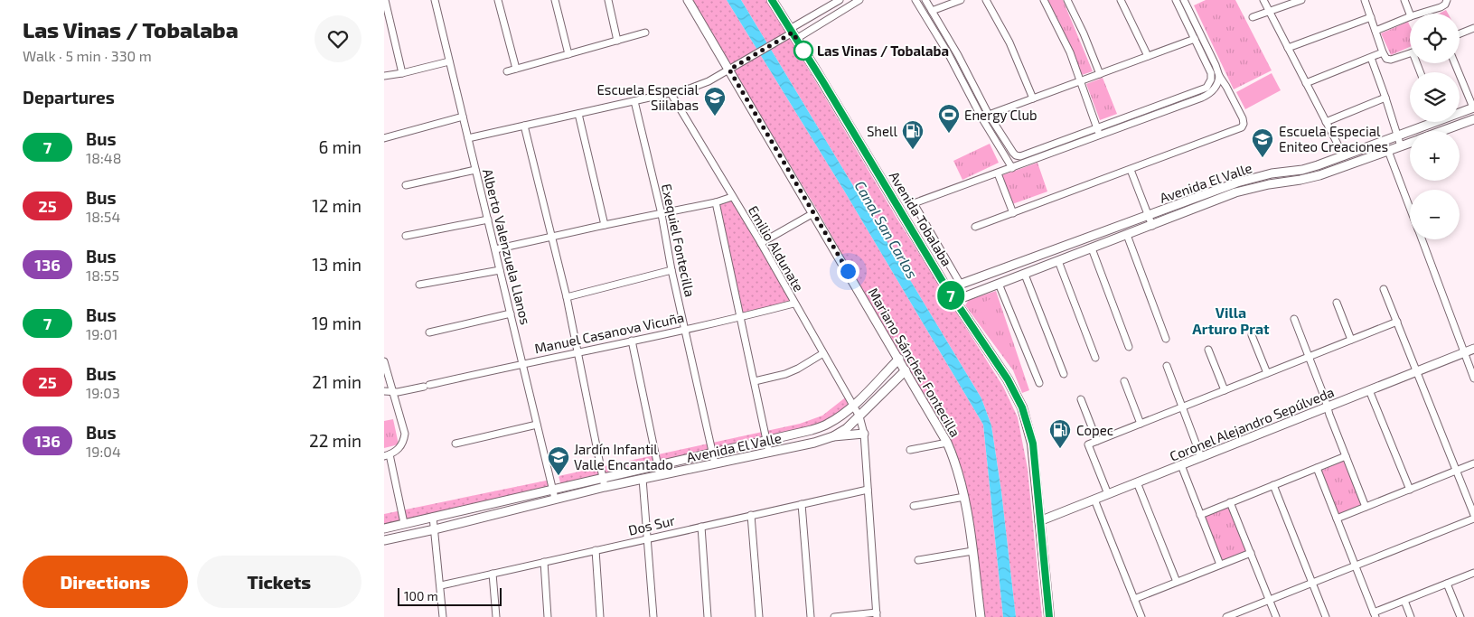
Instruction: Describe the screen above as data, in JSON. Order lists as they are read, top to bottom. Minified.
{"streets":{"main road":["Avenida Tobalaba"],"street":["Avenida El Valle","Exequiel Fontecilla","Alberto Valenzuela Llanos","Emilio Aldunate","Manuel Casanova Vicuña","Mariano Sánchez Fontecilla","Coronel Alejandro Sepúlveda","Dos Sur"]},"crossings":[["Avenida El Valle","Avenida Tobalaba"],["Avenida El Valle","Exequiel Fontecilla"],["Avenida El Valle","Alberto Valenzuela Llanos"],["Avenida El Valle","Emilio Aldunate"],["Avenida El Valle","Mariano Sánchez Fontecilla"],["Avenida Tobalaba","Coronel Alejandro Sepúlveda"],["Exequiel Fontecilla","Manuel Casanova Vicuña"],["Alberto Valenzuela Llanos","Manuel Casanova Vicuña"],["Emilio Aldunate","Manuel Casanova Vicuña"],["Emilio Aldunate","Dos Sur"]],"districts":["Villa Arturo Prat"],"water":["Canal San Carlos"],"places":{"other":["Las Vinas / Tobalaba"],"school or university":["Escuela Especial Siilabas","Escuela Especial Eniteo Creaciones","Jardín Infantil Valle Encantado"],"sports":["Energy Club"],"fuel station":["Shell","Copec"]},"lines":["bus line 7"],"scale_bar":"100 m","page":{"heading":[["Las Vinas / Tobalaba","Walk · 5 min · 330 m"],"Departures"],"on_map":"7","map_buttons":["+","−"],"list":[{"mark":"7","name":"Bus","note":"18:48","value":"6 min"},{"mark":"25","name":"Bus","note":"18:54","value":"12 min"},{"mark":"136","name":"Bus","note":"18:55","value":"13 min"},{"mark":"7","name":"Bus","note":"19:01","value":"19 min"},{"mark":"25","name":"Bus","note":"19:03","value":"21 min"},{"mark":"136","name":"Bus","note":"19:04","value":"22 min"}],"buttons":["Directions","Tickets"],"scale":"100 m"}}
